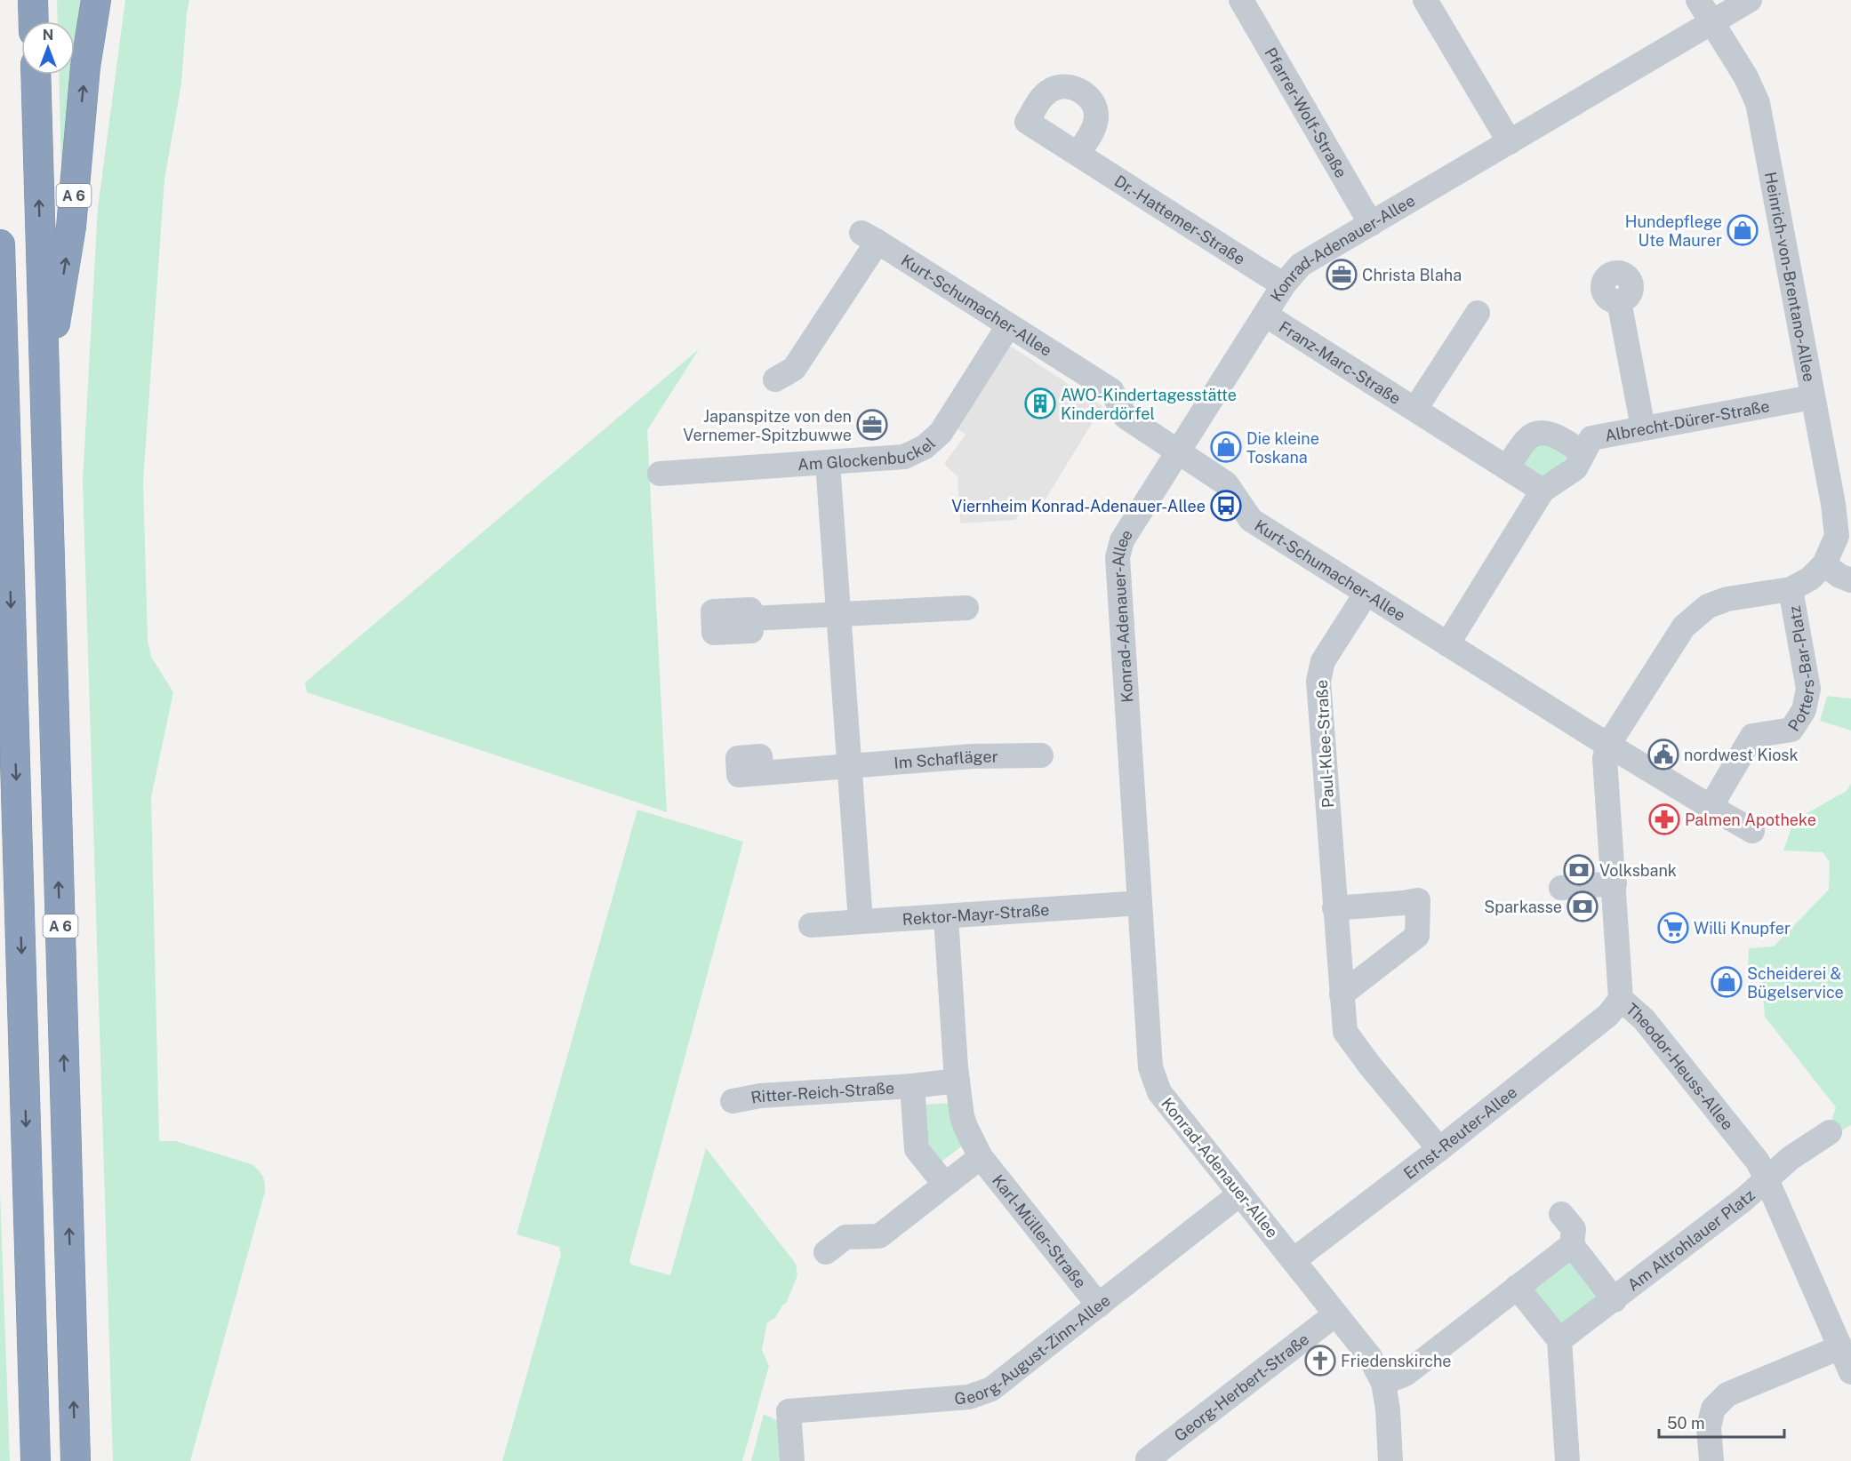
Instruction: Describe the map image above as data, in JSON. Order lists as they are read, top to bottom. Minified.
{"streets":{"highway":["A 6"],"street":["Pfarrer-Wolf-Straße","Dr.-Hattemer-Straße","Konrad-Adenauer-Allee","Heinrich-von-Brentano-Allee","Kurt-Schumacher-Allee","Franz-Marc-Straße","Albrecht-Dürer-Straße","Am Glockenbuckel","Potters-Bar-Platz","Paul-Klee-Straße","Im Schafläger","Rektor-Mayr-Straße","Theodor-Heuss-Allee","Ritter-Reich-Straße","Ernst-Reuter-Allee","Karl-Müller-Straße","Am Altrohlauer Platz","Georg-August-Zinn-Allee","Georg-Herbert-Straße"]},"crossings":[["Pfarrer-Wolf-Straße","Konrad-Adenauer-Allee"],["Dr.-Hattemer-Straße","Konrad-Adenauer-Allee"],["Konrad-Adenauer-Allee","Heinrich-von-Brentano-Allee"],["Konrad-Adenauer-Allee","Kurt-Schumacher-Allee"],["Konrad-Adenauer-Allee","Franz-Marc-Straße"],["Konrad-Adenauer-Allee","Rektor-Mayr-Straße"],["Konrad-Adenauer-Allee","Ernst-Reuter-Allee"],["Konrad-Adenauer-Allee","Georg-August-Zinn-Allee"],["Konrad-Adenauer-Allee","Georg-Herbert-Straße"],["Heinrich-von-Brentano-Allee","Albrecht-Dürer-Straße"],["Heinrich-von-Brentano-Allee","Theodor-Heuss-Allee"],["Kurt-Schumacher-Allee","Albrecht-Dürer-Straße"],["Kurt-Schumacher-Allee","Am Glockenbuckel"],["Kurt-Schumacher-Allee","Paul-Klee-Straße"],["Kurt-Schumacher-Allee","Theodor-Heuss-Allee"],["Franz-Marc-Straße","Albrecht-Dürer-Straße"],["Potters-Bar-Platz","Theodor-Heuss-Allee"],["Paul-Klee-Straße","Ernst-Reuter-Allee"],["Rektor-Mayr-Straße","Karl-Müller-Straße"],["Theodor-Heuss-Allee","Ernst-Reuter-Allee"],["Theodor-Heuss-Allee","Am Altrohlauer Platz"],["Karl-Müller-Straße","Georg-August-Zinn-Allee"]],"places":{"shop":["Hundepflege Ute Maurer","Die kleine Toskana","Scheiderei & Bügelservice"],"office":["Christa Blaha","Japanspitze von den Vernemer-Spitzbuwwe"],"building":["AWO-Kindertagesstätte Kinderdörfel"],"bus stop":["Viernheim Konrad-Adenauer-Allee"],"public building":["nordwest Kiosk"],"pharmacy":["Palmen Apotheke"],"bank":["Volksbank","Sparkasse"],"supermarket":["Willi Knupfer"],"church":["Friedenskirche"]},"scale_bar":"50 m","north":"top"}
